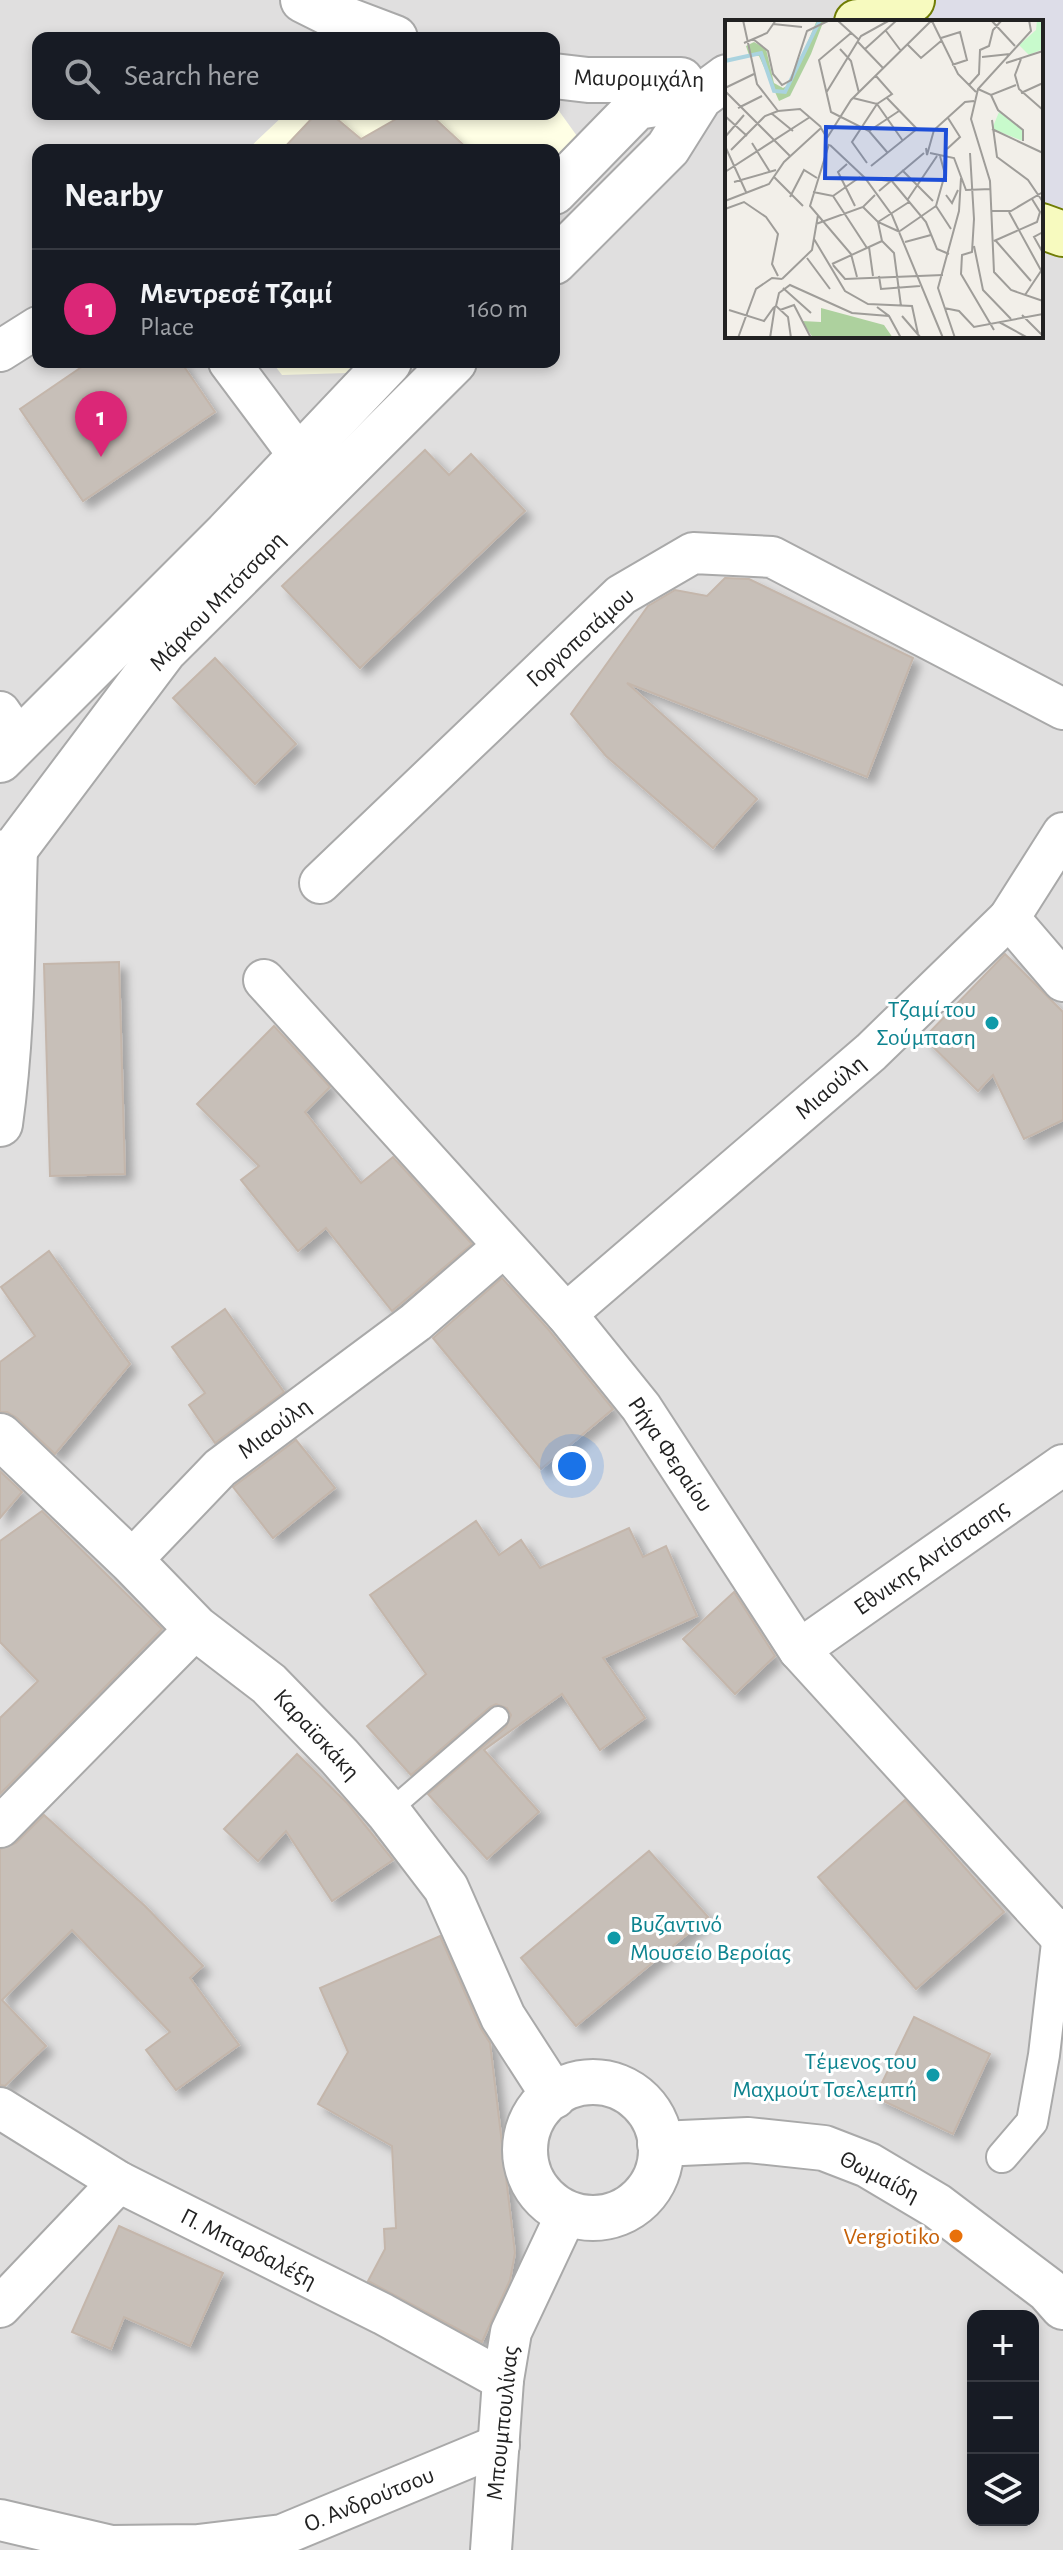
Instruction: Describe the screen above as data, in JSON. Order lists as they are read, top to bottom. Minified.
{"streets":{"street":["Μαυρομιχάλη","Μάρκου Μπότσαρη","Γοργοποτάμου","Μιαούλη","Ρήγα Φεραίου","Εθνικης Αντίστασης","Καραϊσκάκη","Θωμαίδη","Π. Μπαρδαλέξη","Μπουμπουλίνας","Ο. Ανδρούτσου"]},"crossings":[["Μιαούλη","Ρήγα Φεραίου"],["Μιαούλη","Καραϊσκάκη"],["Ρήγα Φεραίου","Εθνικης Αντίστασης"],["Καραϊσκάκη","Θωμαίδη"],["Καραϊσκάκη","Μπουμπουλίνας"],["Θωμαίδη","Μπουμπουλίνας"],["Π. Μπαρδαλέξη","Μπουμπουλίνας"],["Μπουμπουλίνας","Ο. Ανδρούτσου"]],"places":["Τζαμί του Σούμπαση","Βυζαντινό Μουσείο Βεροίας","Τέμενος του Μαχμούτ Τσελεμπή","Vergiotiko"],"page":{"search":"Search here","heading":"Nearby","list":[{"mark":"1","name":"Μεντρεσέ Τζαμί","note":"Place","value":"160 m"}],"pins":"1","map_buttons":["+","−"]}}
